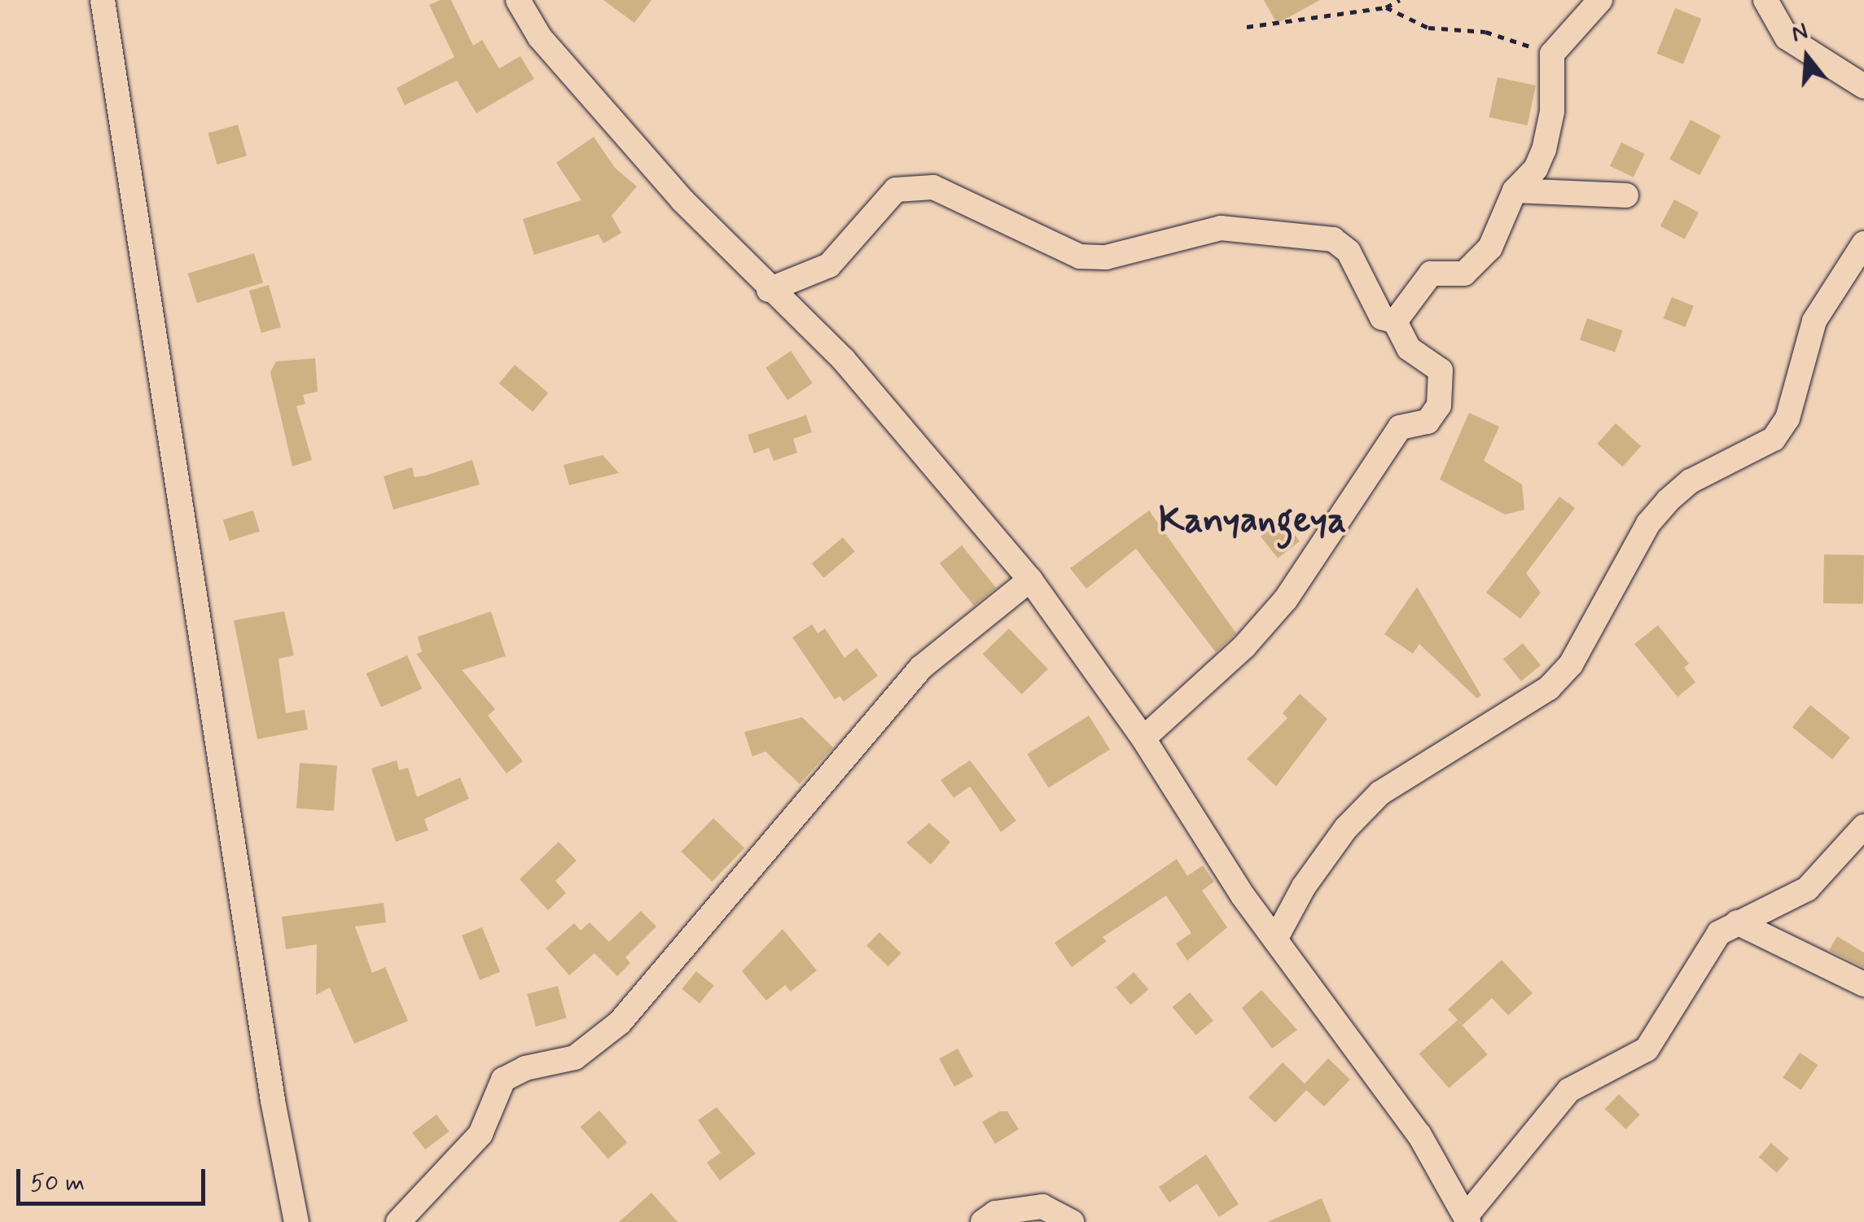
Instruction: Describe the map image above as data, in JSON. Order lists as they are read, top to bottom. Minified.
{"districts":["Kanyangeya"],"scale_bar":"50 m","north":"top"}
